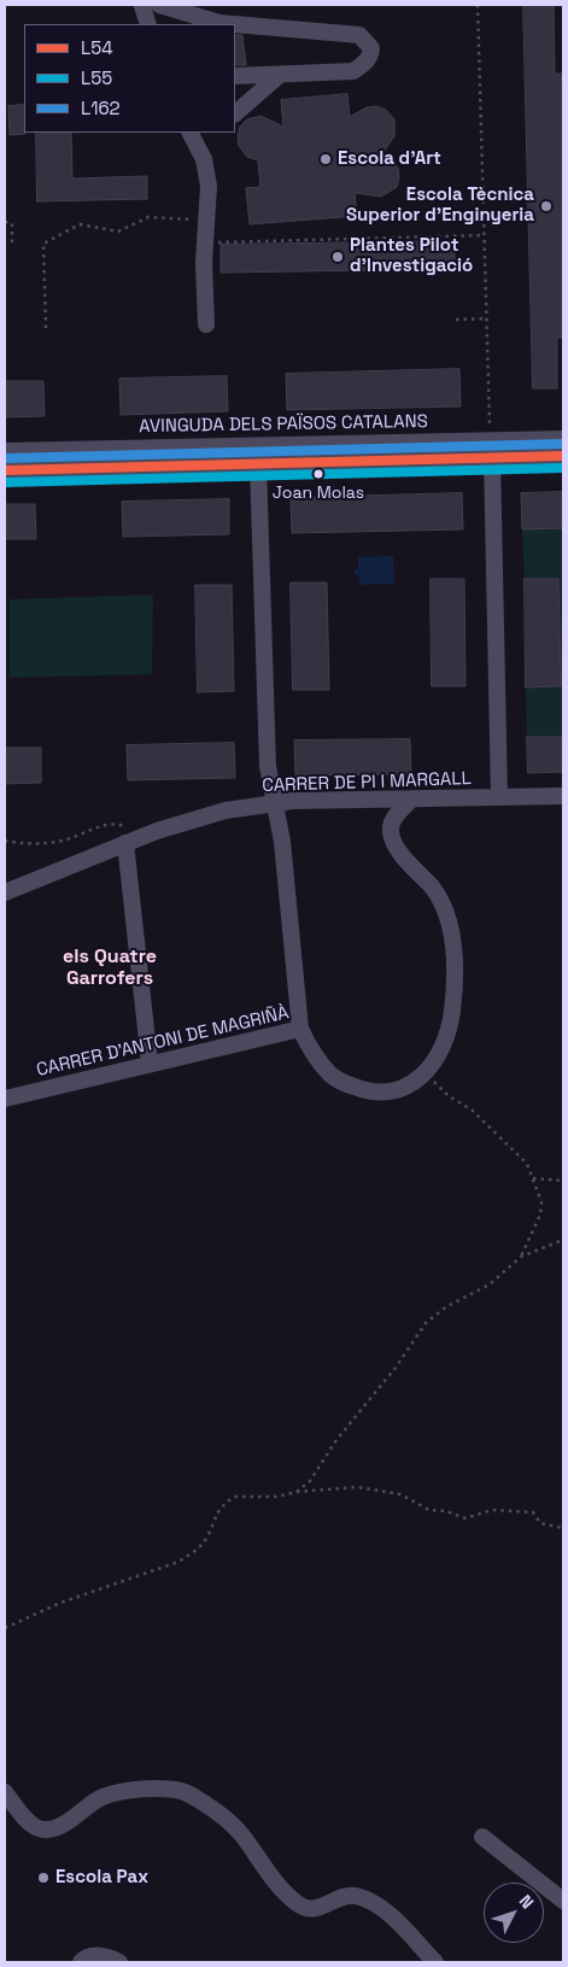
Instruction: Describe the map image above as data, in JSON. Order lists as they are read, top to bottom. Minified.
{"streets":{"street":["AVINGUDA DELS PAÏSOS CATALANS","CARRER DE PI I MARGALL","CARRER D'ANTONI DE MAGRIÑÀ"]},"crossings":[["CARRER DE PI I MARGALL","CARRER D'ANTONI DE MAGRIÑÀ"]],"districts":["els Quatre Garrofers"],"places":["Escola d'Art","Escola Tècnica Superior d'Enginyeria","Plantes Pilot d'Investigació","Joan Molas","Escola Pax"],"lines":["transit line L162","transit line L54","transit line L55"],"legend":["L54","L55","L162"],"north":"top right"}
